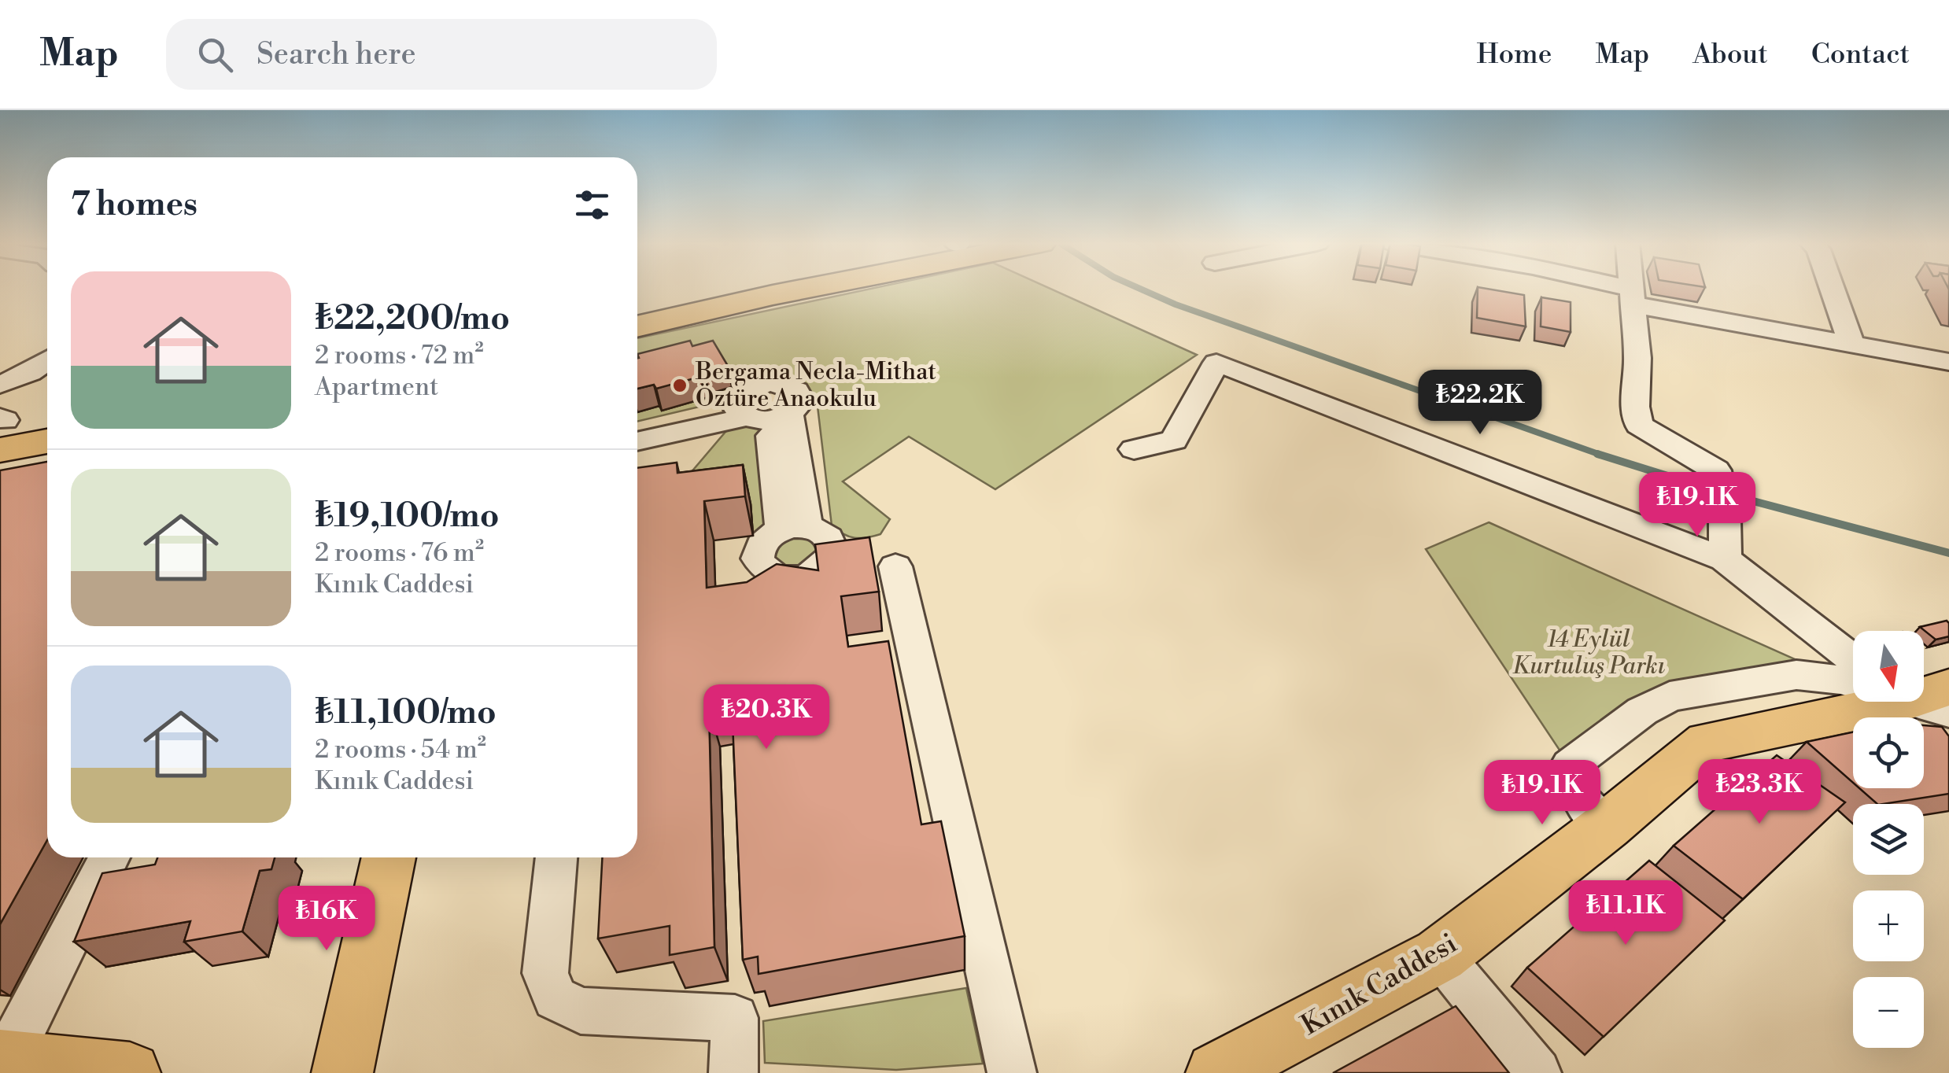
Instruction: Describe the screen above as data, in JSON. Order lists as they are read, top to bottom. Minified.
{"streets":{"main road":["Kınık Caddesi"]},"parks":["14 Eylül Kurtuluş Parkı"],"places":["Bergama Necla-Mithat Öztüre Anaokulu"],"north":"bottom","page":{"header":"Map","search":"Search here","nav":["Home","Map","About","Contact"],"heading":"7 homes","list":[{"name":"₺22,200/mo","note":"2 rooms · 72 m² · Apartment"},{"name":"₺19,100/mo","note":"2 rooms · 76 m² · Kınık Caddesi"},{"name":"₺11,100/mo","note":"2 rooms · 54 m² · Kınık Caddesi"}],"price":["₺22.2K","₺19.1K","₺20.3K","₺23.3K","₺19.1K","₺11.1K","₺16K"],"map_buttons":["+","−"]}}
